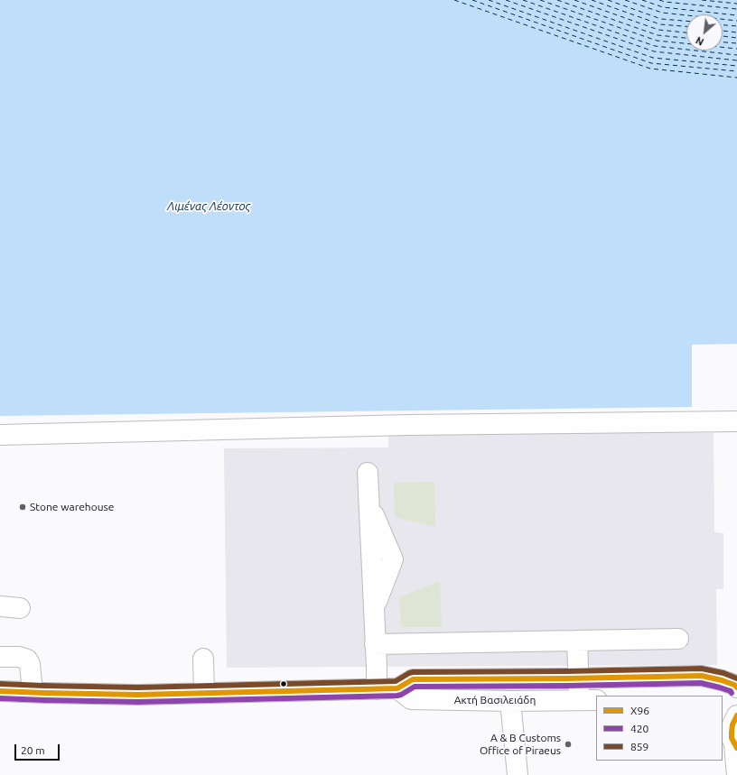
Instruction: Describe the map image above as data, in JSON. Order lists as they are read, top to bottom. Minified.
{"streets":{"street":["Ακτή Βασιλειάδη"]},"water":["Λιμένας Λέοντος"],"places":["Stone warehouse","A & B Customs Office of Piraeus"],"lines":["transit line 859","transit line Χ96","transit line 420"],"legend":["Χ96","420","859"],"scale_bar":"20 m","north":"bottom left"}
